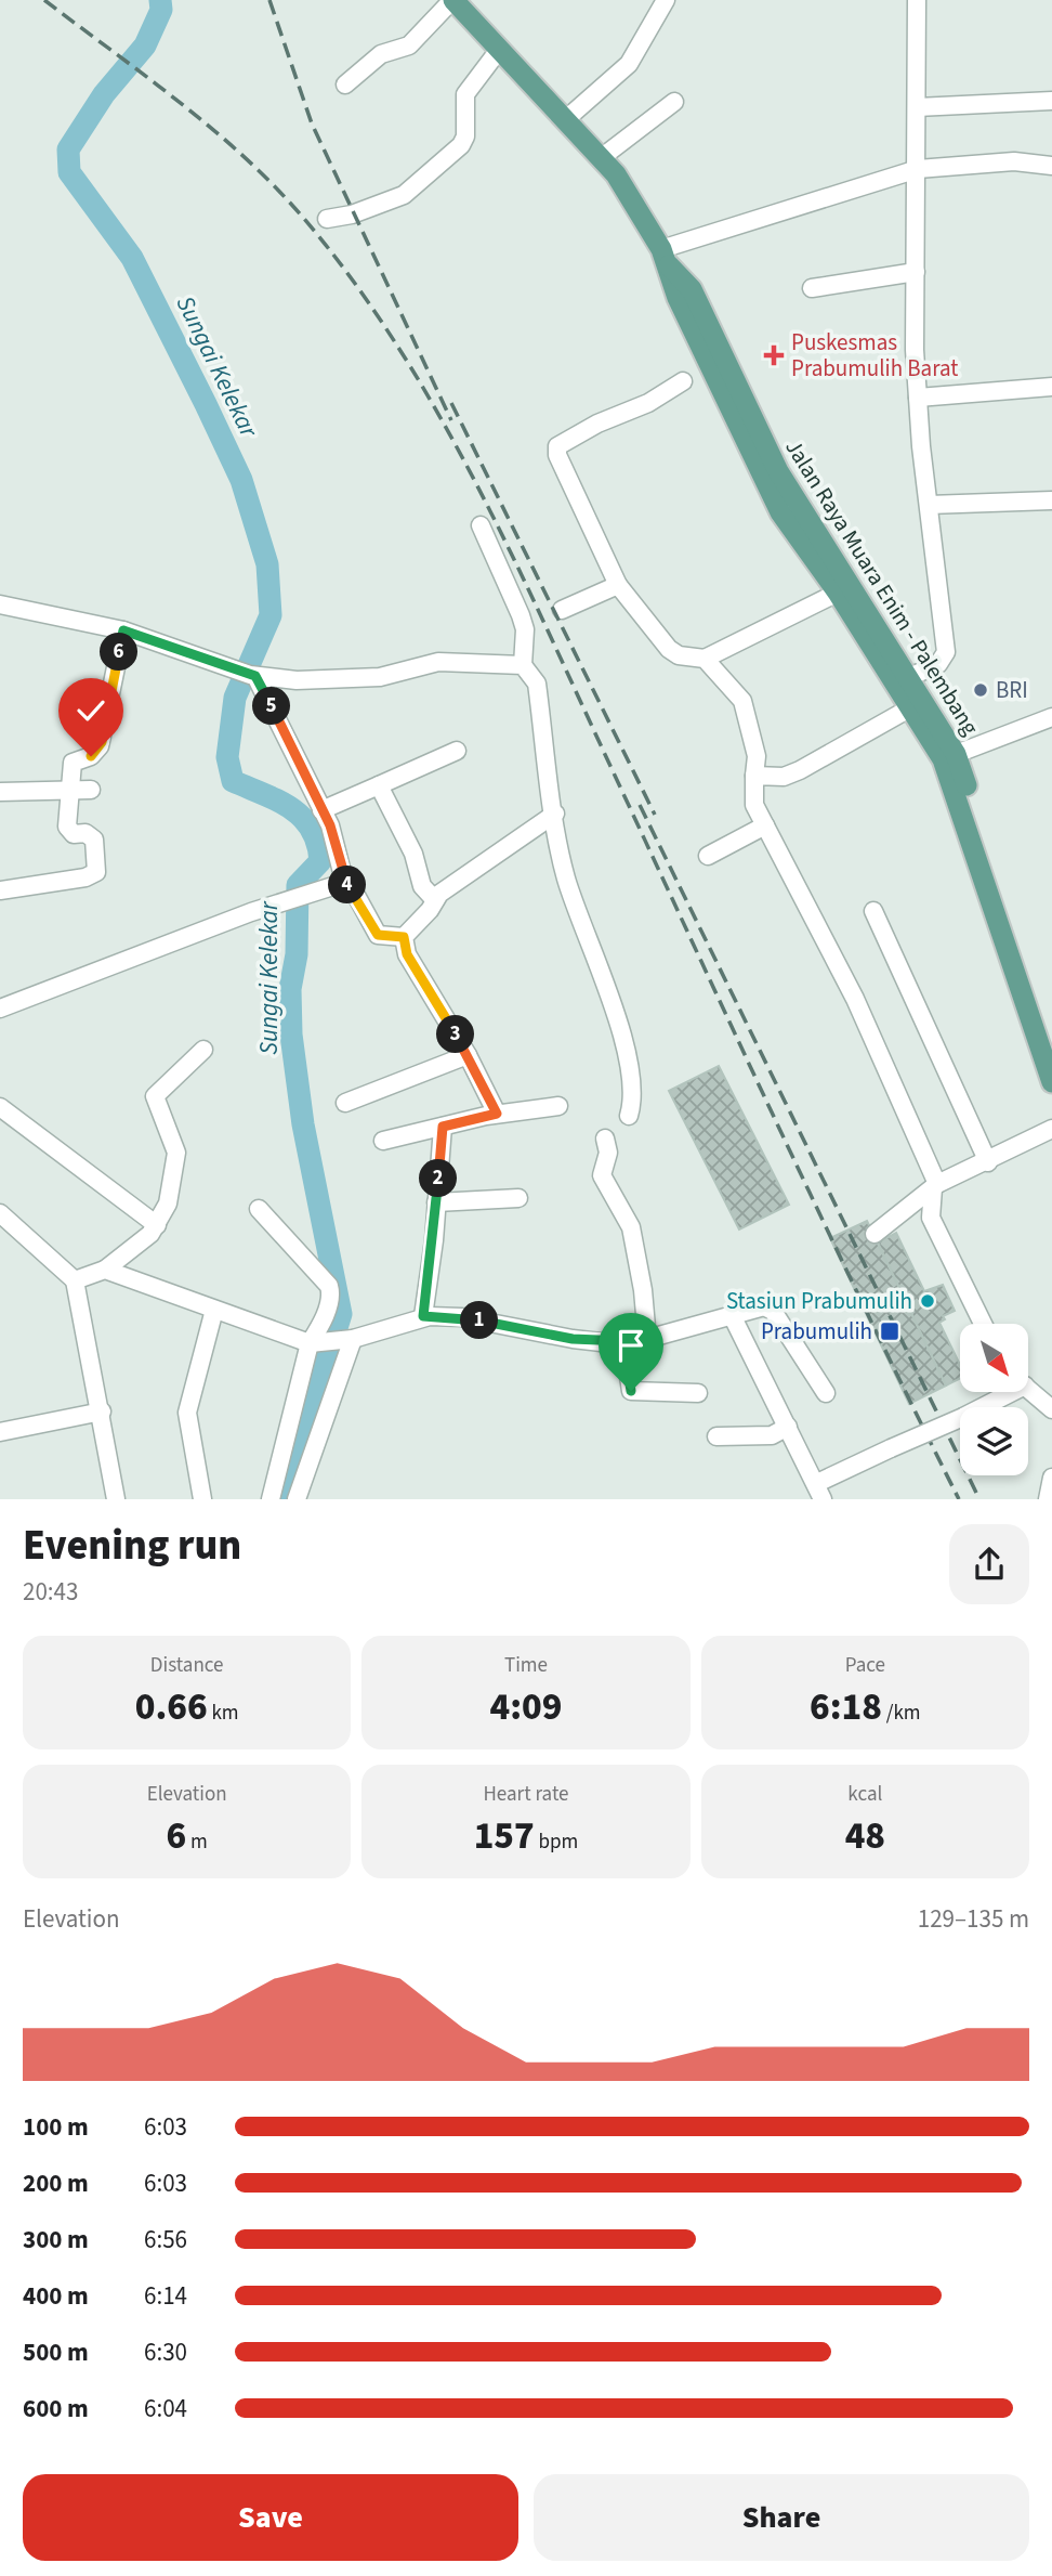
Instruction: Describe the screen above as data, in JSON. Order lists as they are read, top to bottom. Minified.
{"streets":{"main road":["Jalan Raya Muara Enim - Palembang"]},"water":["Sungai Kelekar"],"places":{"health":["Puskesmas Prabumulih Barat"],"other":["BRI","Stasiun Prabumulih"],"transit":["Prabumulih"]},"north":"bottom right","page":{"pins":["6","5","4","3","2","1"],"heading":["Evening run","20:43"],"stats":[["Distance","0.66 km"],["Time","4:09"],["Pace","6:18 /km"],["Elevation","6 m"],["Heart rate","157 bpm"],["kcal","48"]],"chart":["Elevation","129–135 m"],"list":[{"name":"100 m","note":"6:03"},{"name":"200 m","note":"6:03"},{"name":"300 m","note":"6:56"},{"name":"400 m","note":"6:14"},{"name":"500 m","note":"6:30"},{"name":"600 m","note":"6:04"}],"buttons":["Save","Share"]}}
